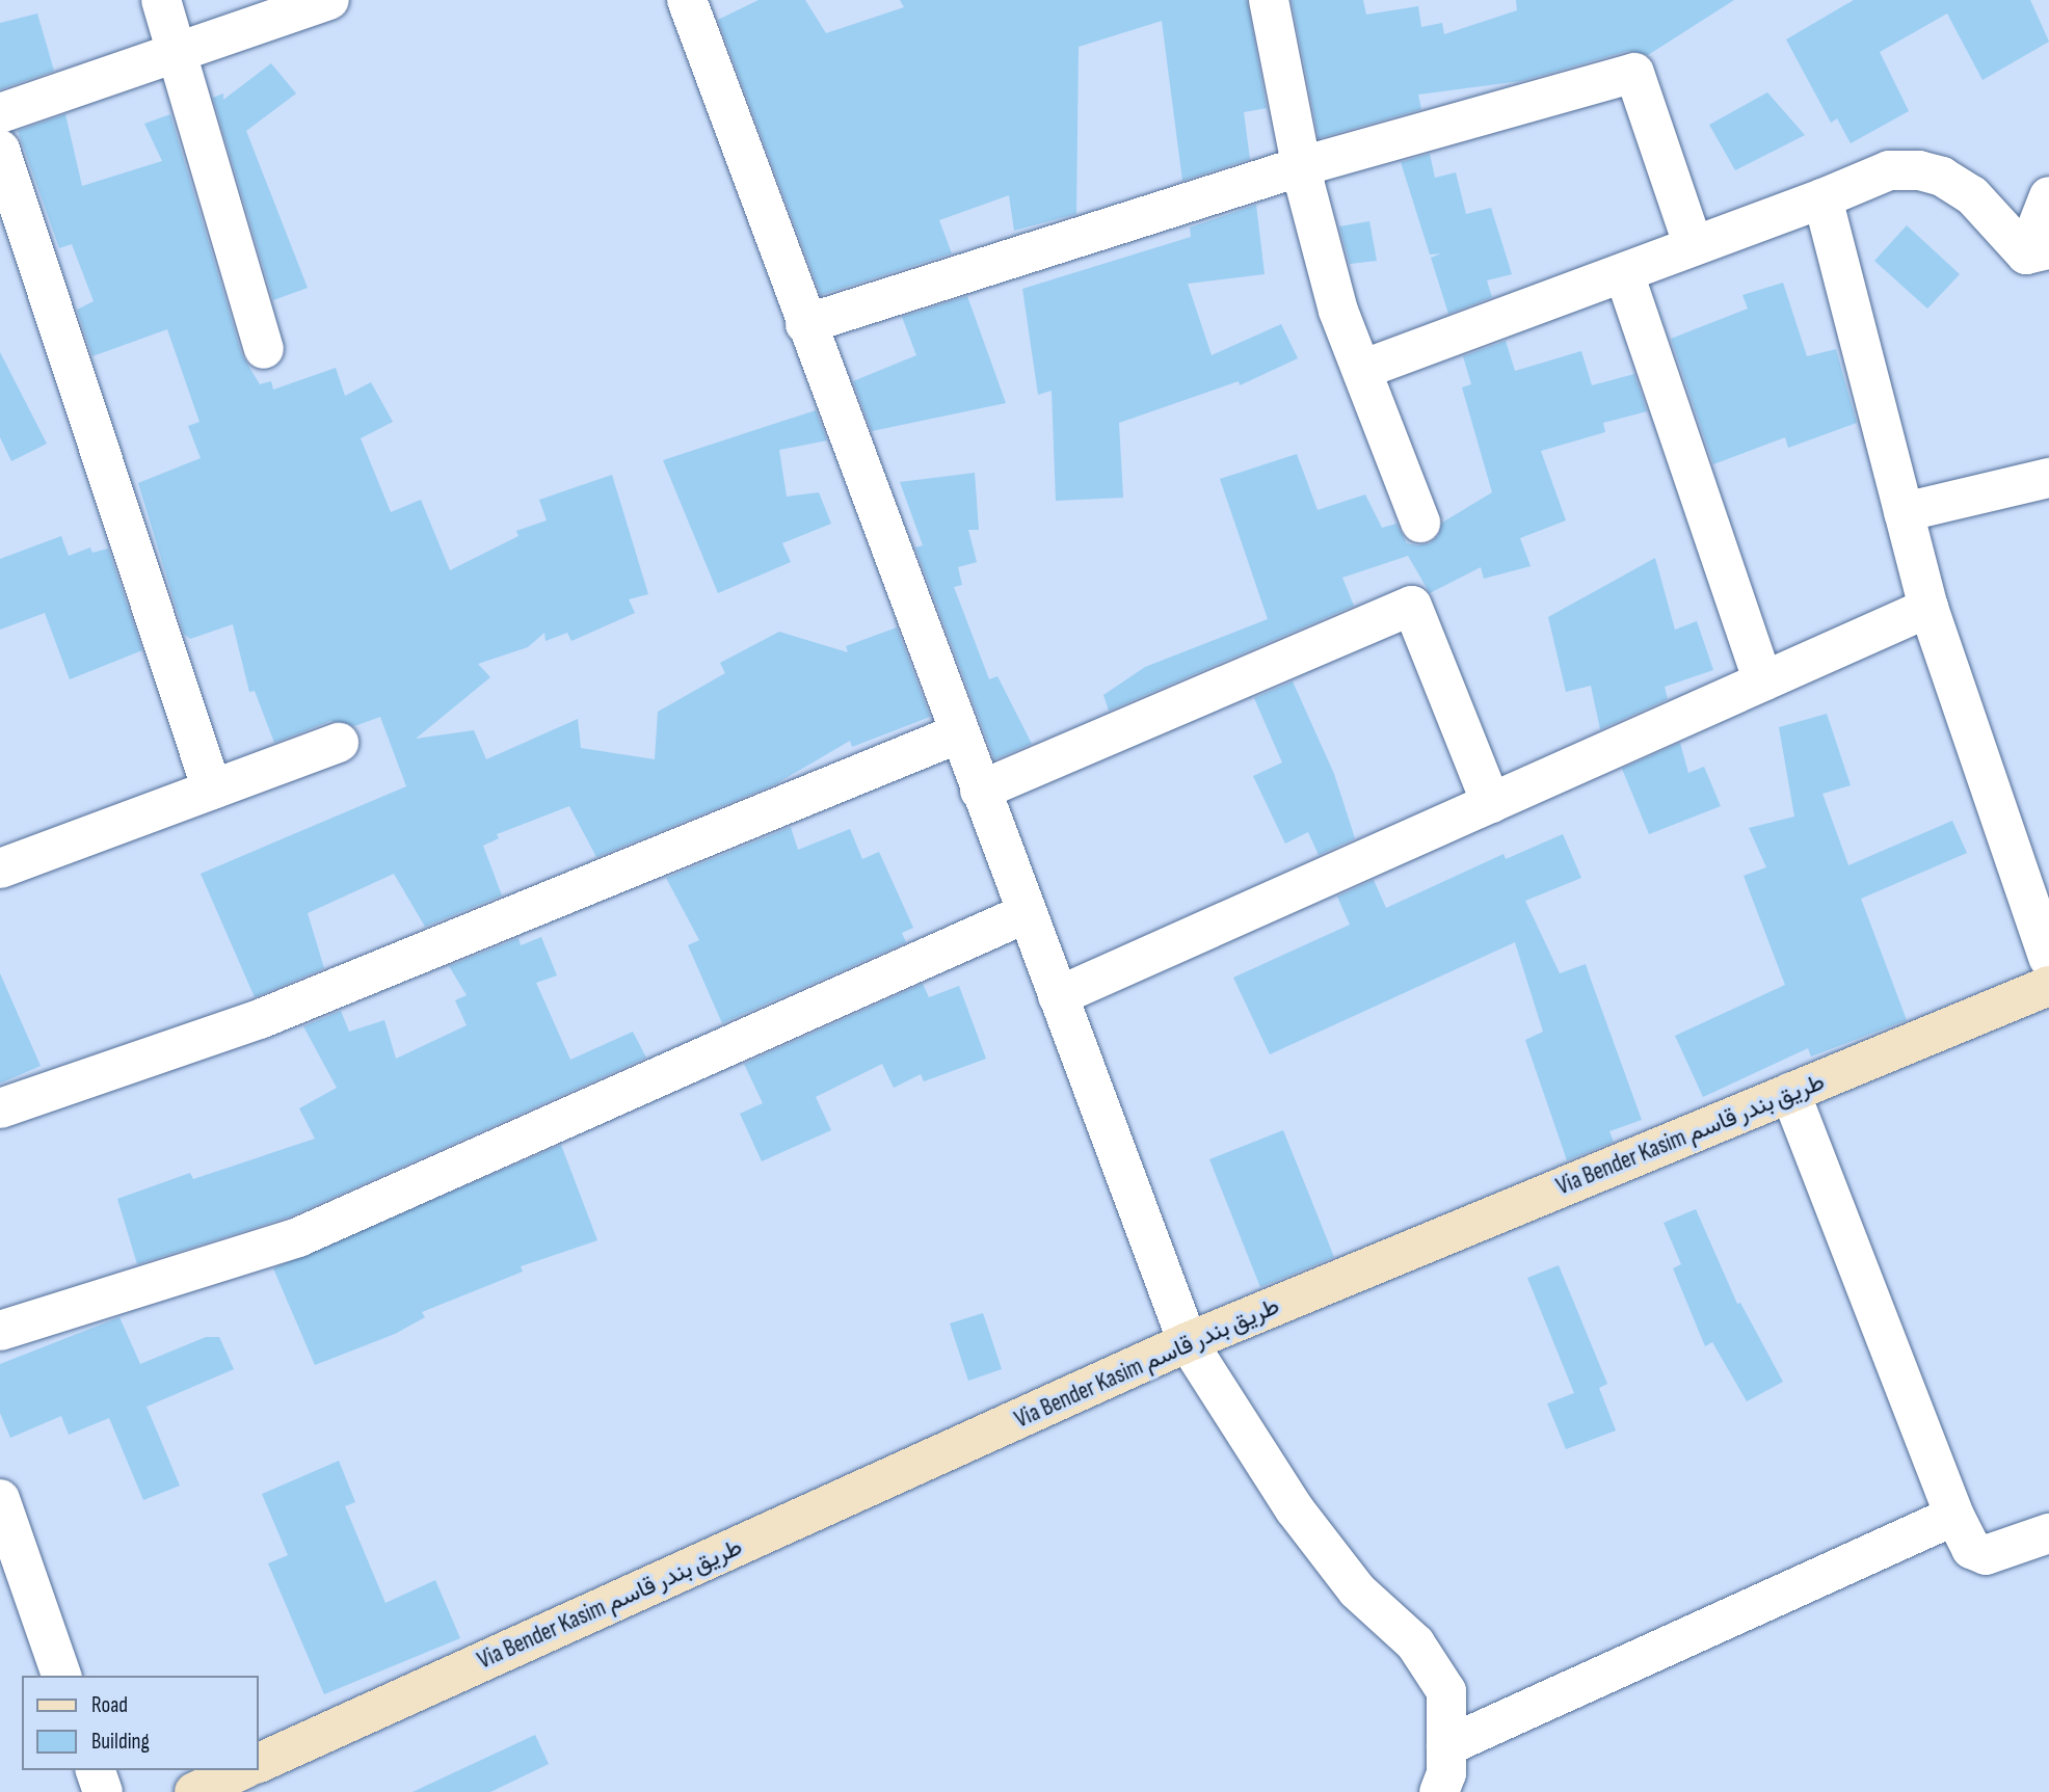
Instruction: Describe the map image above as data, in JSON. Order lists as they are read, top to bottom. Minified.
{"streets":{"street":["Via Bender Kasim طريق بندر قاسم"]},"legend":["Road","Building"]}
